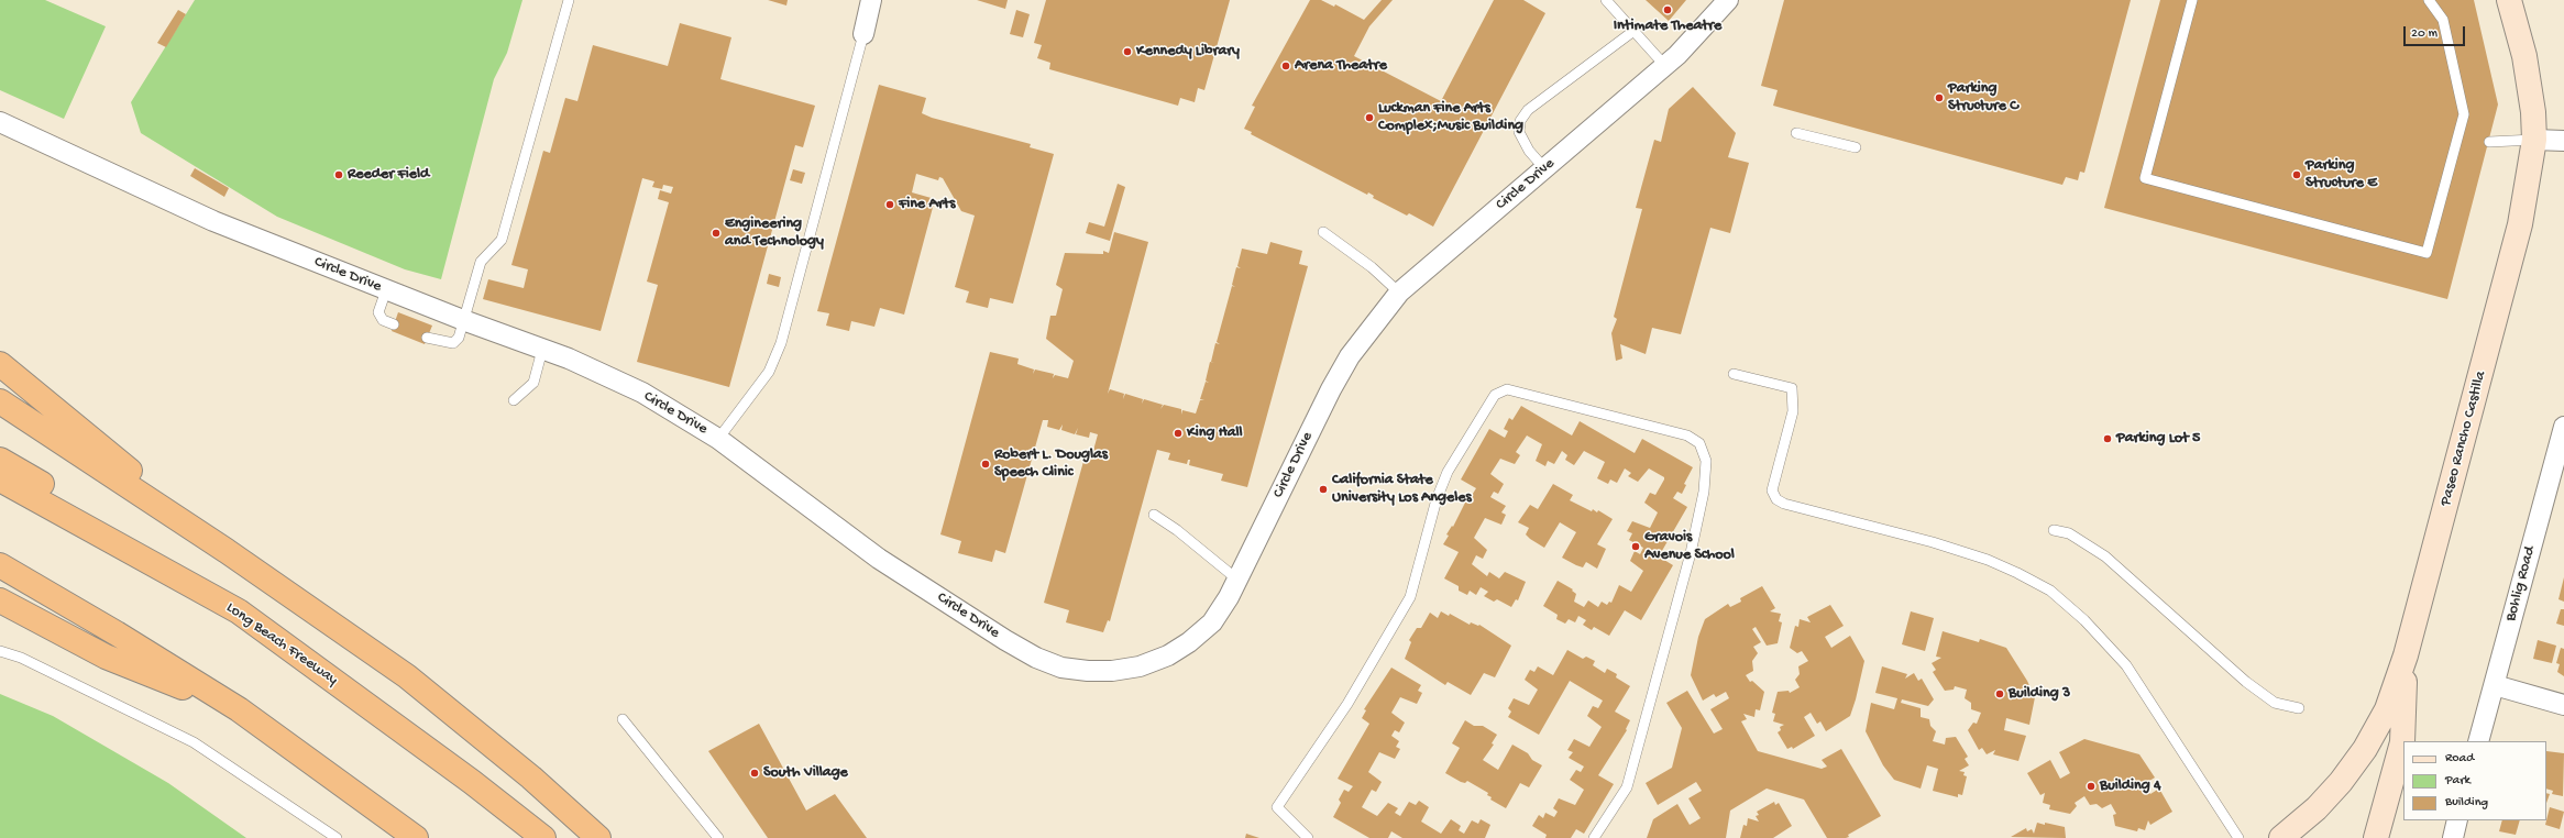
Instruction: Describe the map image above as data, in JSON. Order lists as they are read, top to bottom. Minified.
{"streets":{"highway":["Long Beach Freeway"],"street":["Circle Drive","Paseo Rancho Castilla","Bohlig Road"]},"places":["Intimate Theatre","Kennedy Library","Arena Theatre","Parking Structure C","Luckman Fine Arts Complex;Music Building","Reeder Field","Parking Structure E","Fine Arts","Engineering and Technology","King Hall","Parking Lot 5","Robert L. Douglas Speech Clinic","California State University Los Angeles","Gravois Avenue School","Building 3","South Village","Building 4"],"legend":["Road","Park","Building"],"scale_bar":"20 m"}
